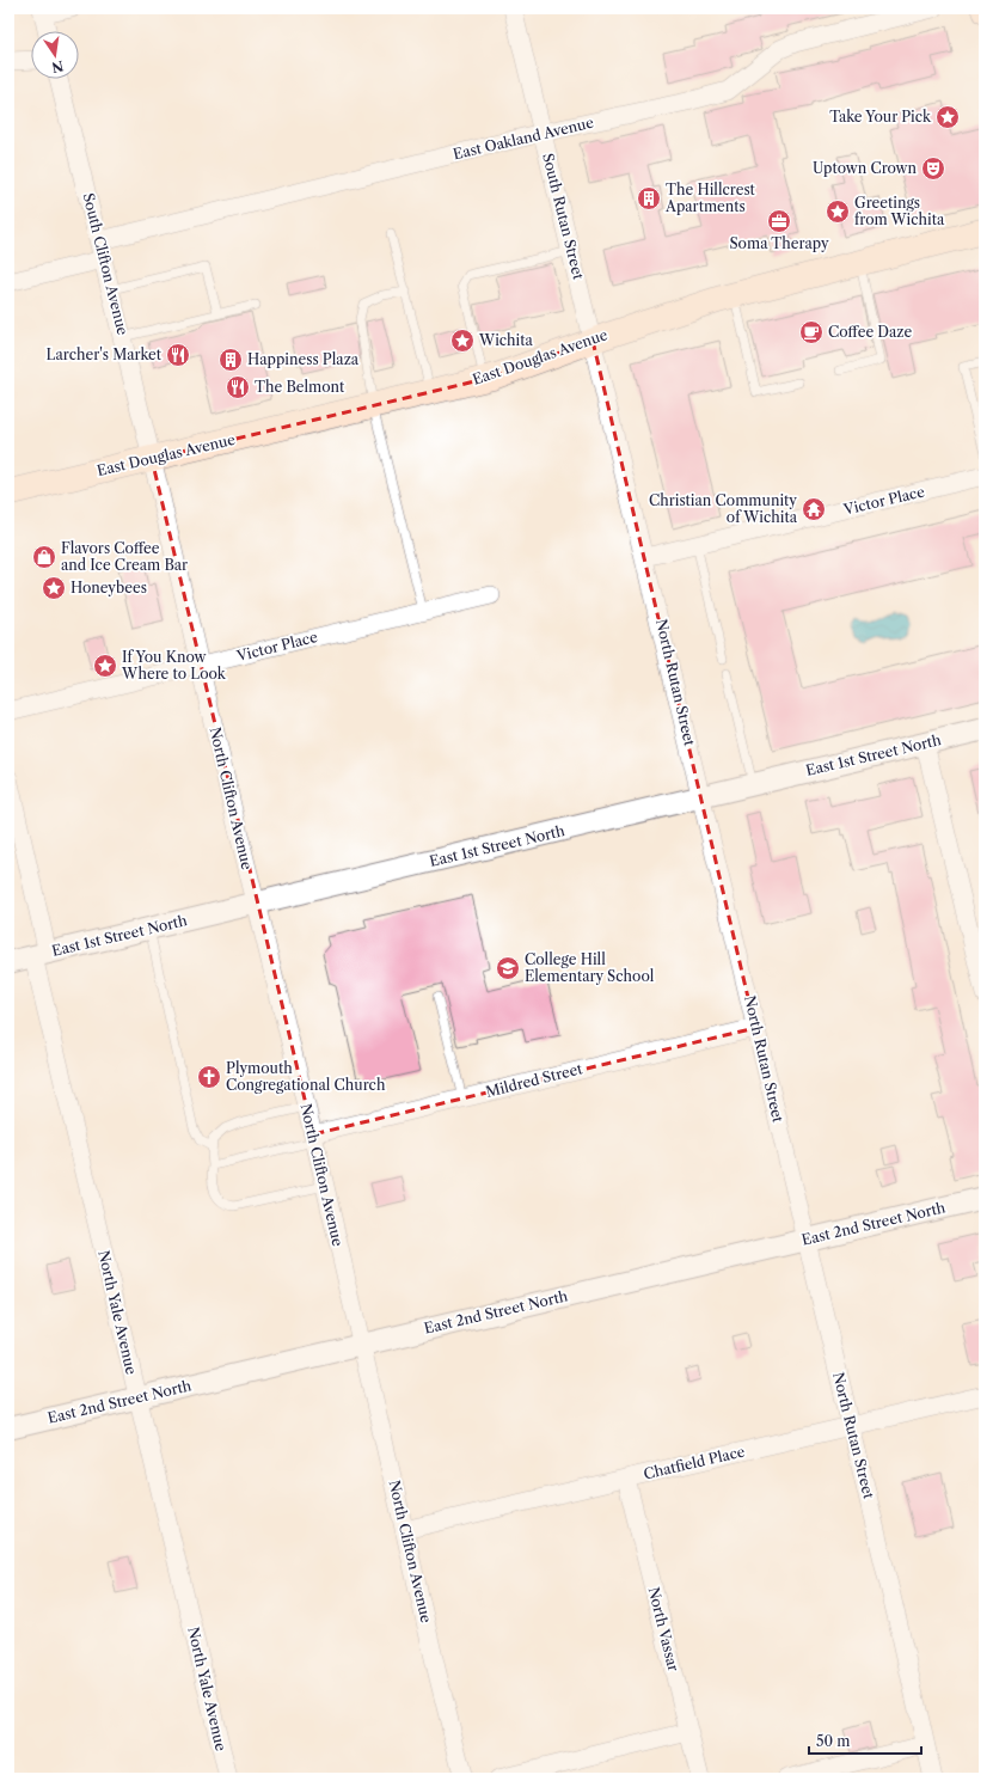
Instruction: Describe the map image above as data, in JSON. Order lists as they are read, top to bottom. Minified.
{"streets":{"main road":["East Douglas Avenue"],"street":["East Oakland Avenue","South Rutan Street","South Clifton Avenue","Victor Place","North Rutan Street","East 1st Street North","North Clifton Avenue","Mildred Street","East 2nd Street North","North Yale Avenue","Chatfield Place","North Vassar"]},"crossings":[["East Oakland Avenue","South Rutan Street"],["East Oakland Avenue","South Clifton Avenue"],["South Rutan Street","East Douglas Avenue"],["South Rutan Street","North Rutan Street"],["South Clifton Avenue","East Douglas Avenue"],["South Clifton Avenue","North Clifton Avenue"],["East Douglas Avenue","North Rutan Street"],["East Douglas Avenue","North Clifton Avenue"],["Victor Place","North Rutan Street"],["Victor Place","North Clifton Avenue"],["North Rutan Street","East 1st Street North"],["North Rutan Street","Mildred Street"],["North Rutan Street","East 2nd Street North"],["North Rutan Street","Chatfield Place"],["East 1st Street North","North Clifton Avenue"],["East 1st Street North","North Yale Avenue"],["North Clifton Avenue","Mildred Street"],["North Clifton Avenue","East 2nd Street North"],["North Clifton Avenue","Chatfield Place"],["East 2nd Street North","North Yale Avenue"],["Chatfield Place","North Vassar"]],"places":{"place":["Take Your Pick","Greetings from Wichita","Wichita","Honeybees","If You Know Where to Look"],"theatre":["Uptown Crown"],"building":["The Hillcrest Apartments","Happiness Plaza"],"office":["Soma Therapy"],"cafe":["Coffee Daze"],"restaurant":["Larcher's Market","The Belmont"],"temple":["Christian Community of Wichita"],"shop":["Flavors Coffee and Ice Cream Bar"],"school or university":["College Hill Elementary School"],"church":["Plymouth Congregational Church"]},"scale_bar":"50 m","north":"bottom"}
